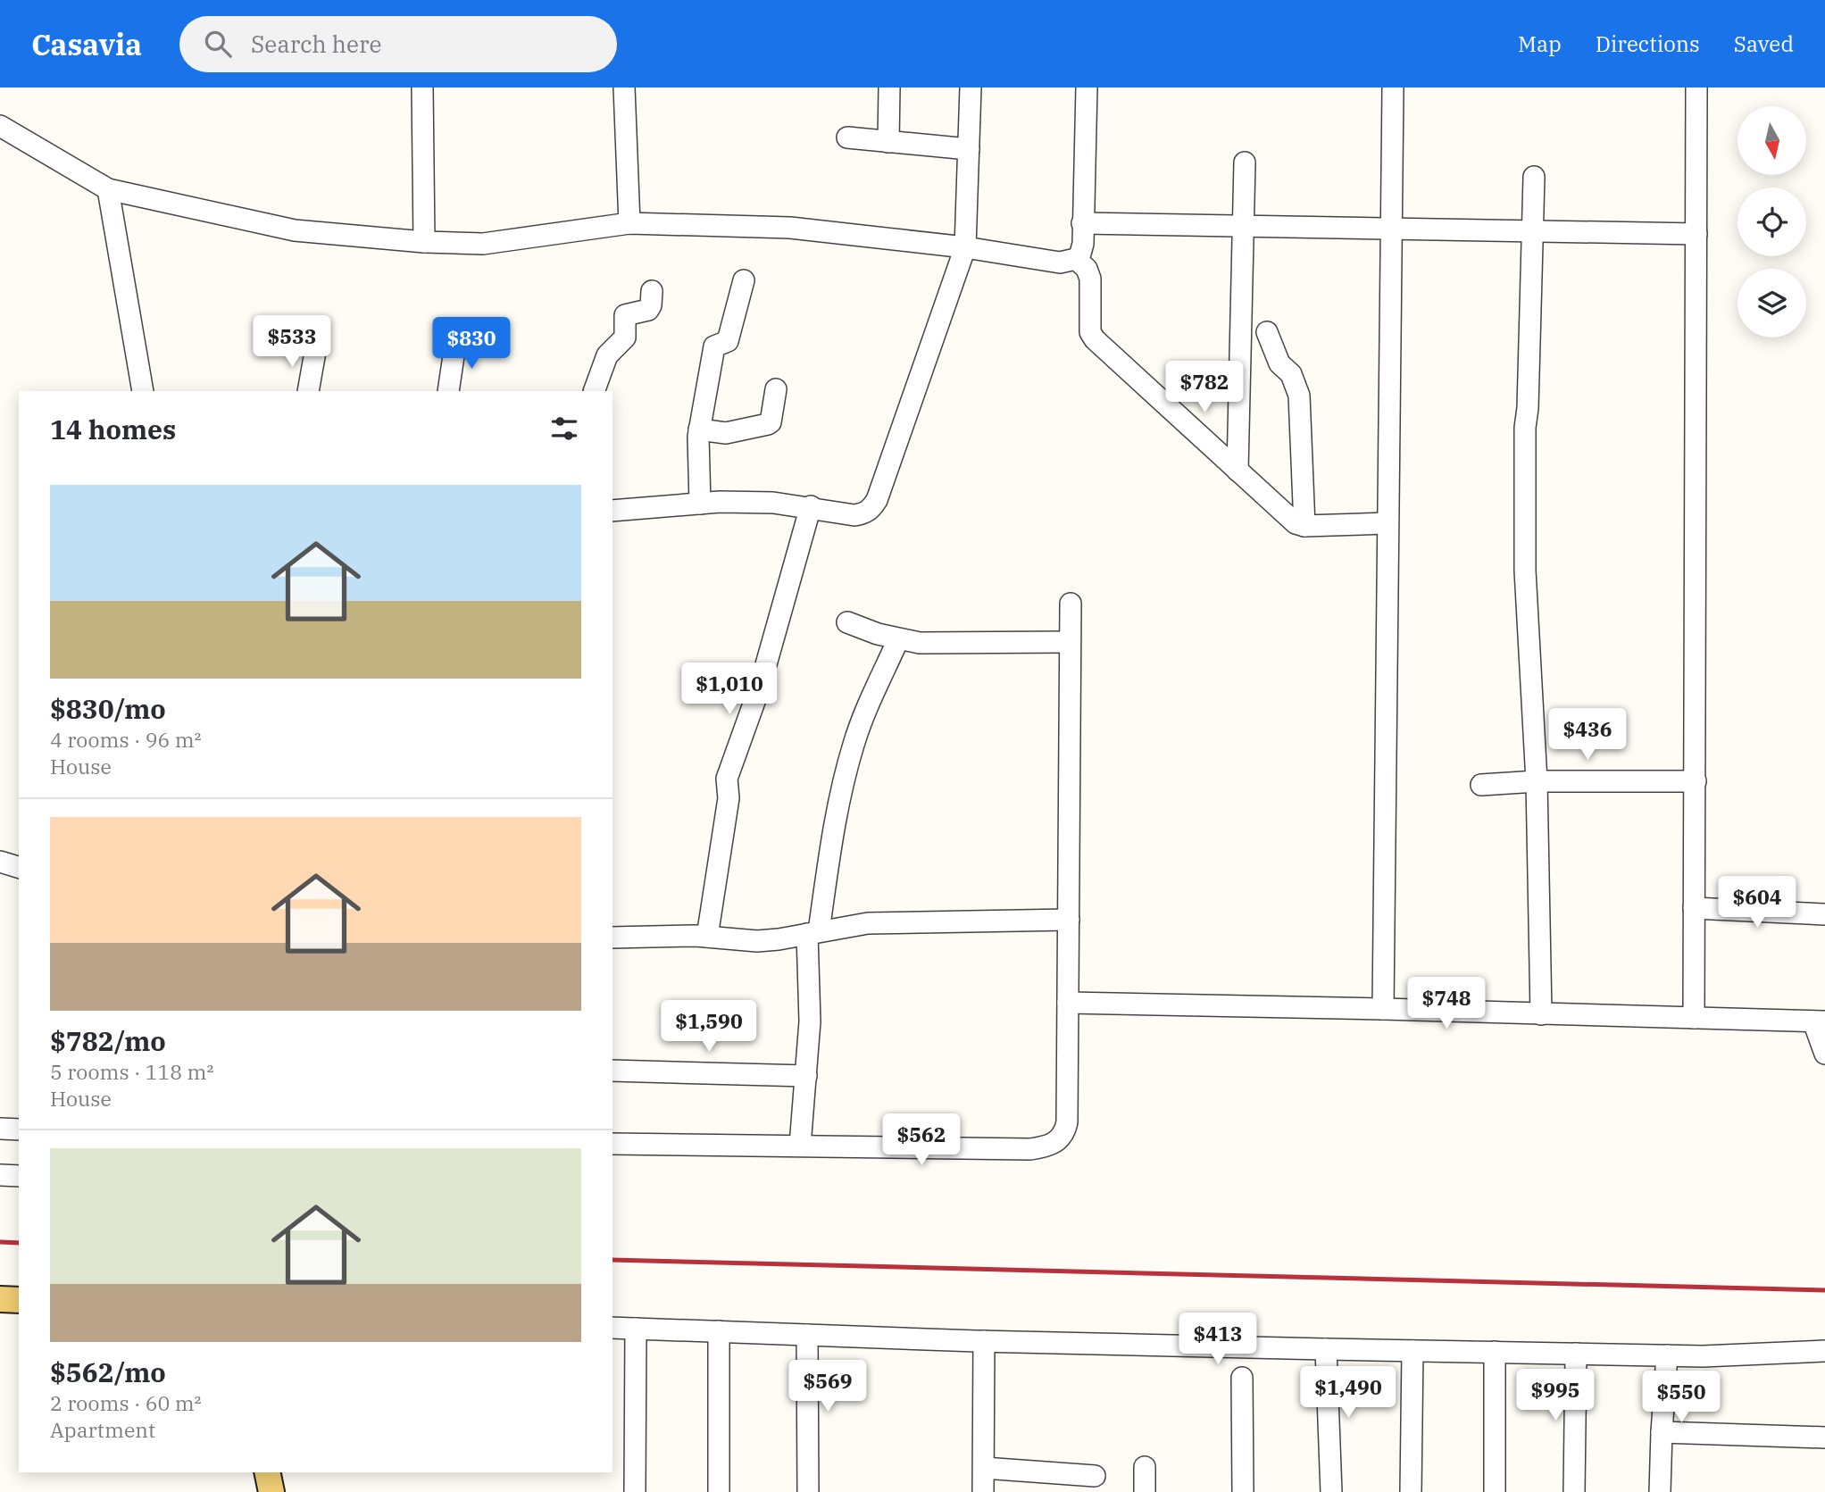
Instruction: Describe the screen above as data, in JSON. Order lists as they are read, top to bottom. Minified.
{"north":"bottom","page":{"header":"Casavia","search":"Search here","nav":["Map","Directions","Saved"],"price":["$533","$830","$782","$1,010","$436","$604","$748","$1,590","$562","$413","$569","$1,490","$995","$550"],"heading":"14 homes","list":[{"name":"$830/mo","note":"4 rooms · 96 m² · House"},{"name":"$782/mo","note":"5 rooms · 118 m² · House"},{"name":"$562/mo","note":"2 rooms · 60 m² · Apartment"}]}}
